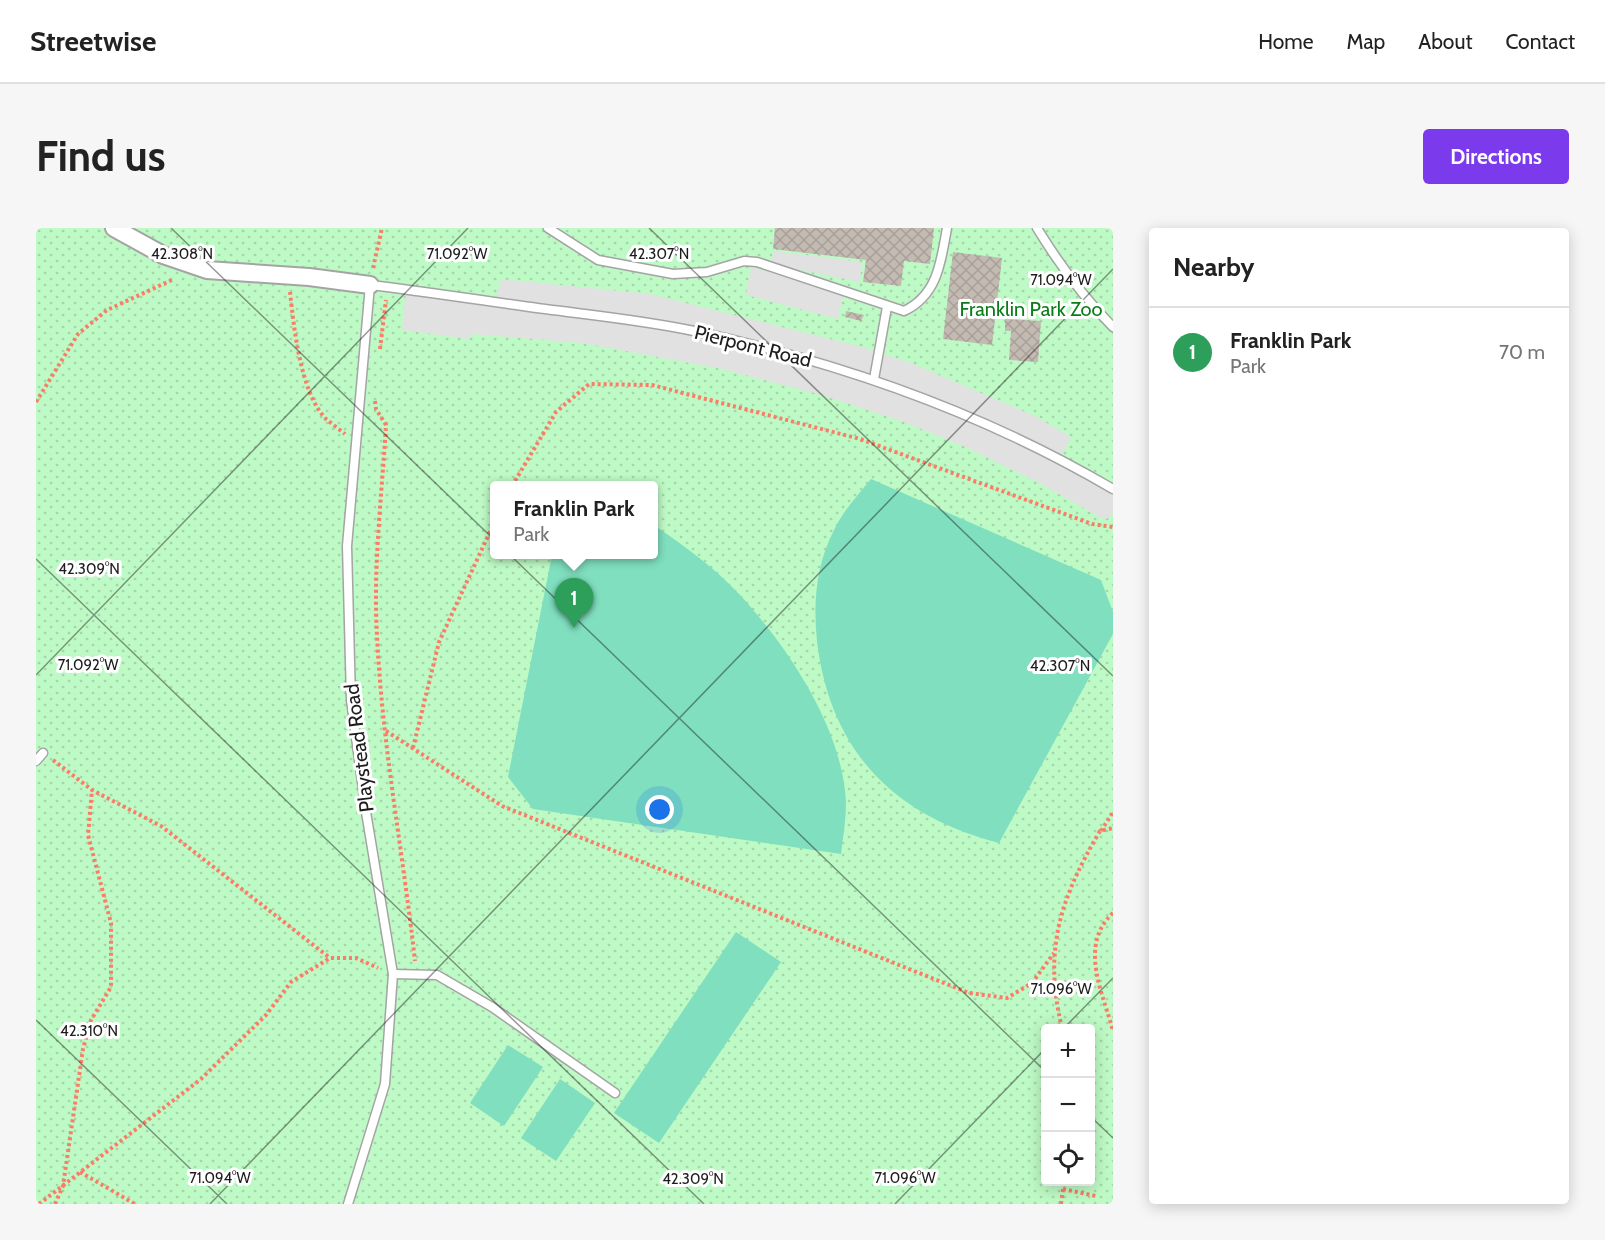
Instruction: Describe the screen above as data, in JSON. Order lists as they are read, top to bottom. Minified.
{"streets":{"lane":["Pierpont Road","Playstead Road"]},"crossings":[["Pierpont Road","Playstead Road"]],"parks":["Franklin Park Zoo"],"page":{"header":"Streetwise","nav":["Home","Map","About","Contact"],"buttons":"Directions","title":"Find us","heading":"Nearby","list":[{"mark":"1","name":"Franklin Park","note":"Park","value":"70 m"}],"popup":["Franklin Park","Park"],"pins":"1","map_buttons":["+","−"]},"coordinates":["42.308°N","42.307°N","71.092°W","71.094°W","42.309°N","71.096°W","42.310°N"]}
